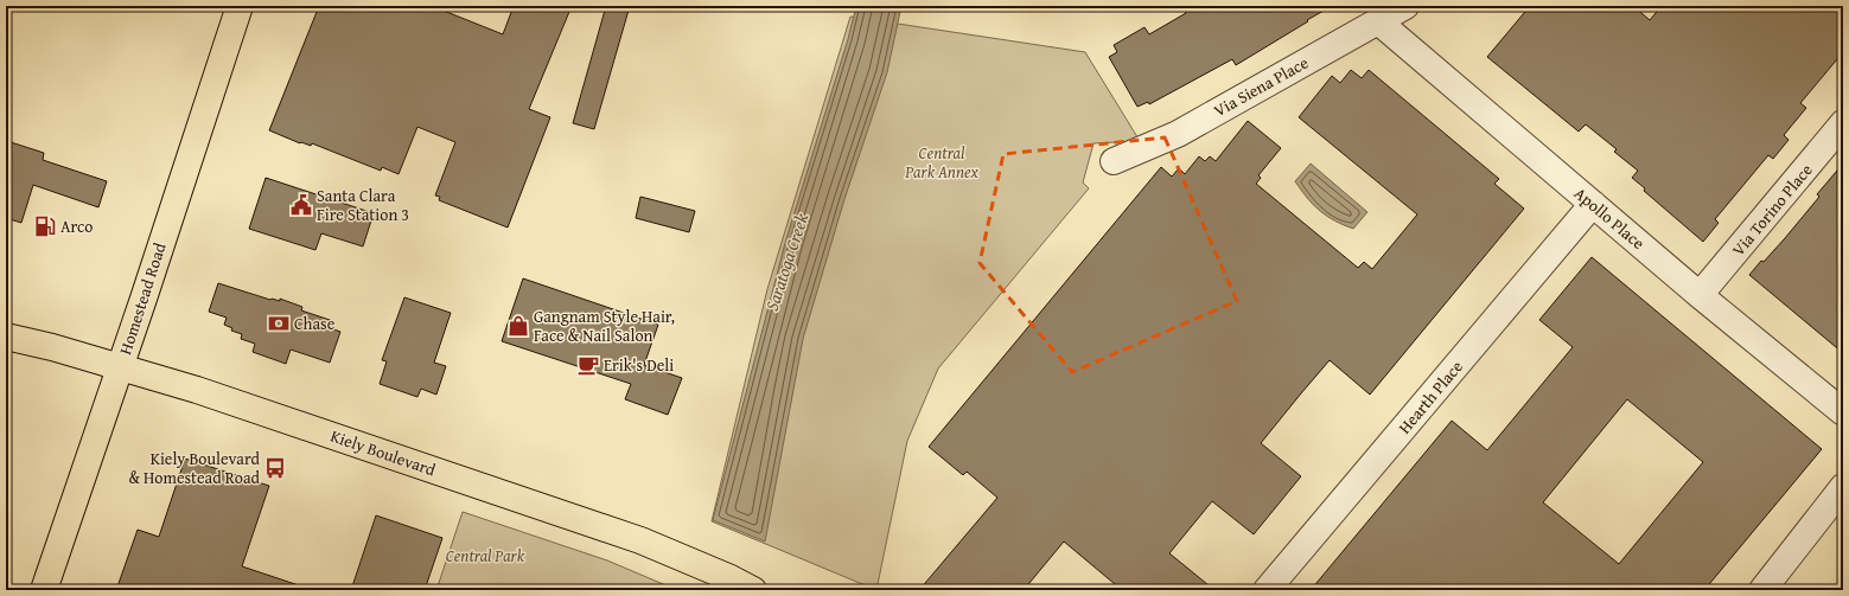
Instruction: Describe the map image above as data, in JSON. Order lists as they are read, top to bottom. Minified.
{"streets":{"main road":["Homestead Road","Kiely Boulevard"],"street":["Via Siena Place","Via Torino Place","Apollo Place","Hearth Place"]},"crossings":[["Via Siena Place","Apollo Place"],["Via Torino Place","Apollo Place"],["Apollo Place","Hearth Place"],["Homestead Road","Kiely Boulevard"]],"water":["Saratoga Creek"],"parks":["Central Park Annex","Central Park"],"places":{"public building":["Santa Clara Fire Station 3"],"fuel station":["Arco"],"bank":["Chase"],"shop":["Gangnam Style Hair, Face & Nail Salon"],"cafe":["Erik's Deli"],"bus stop":["Kiely Boulevard & Homestead Road"]}}
